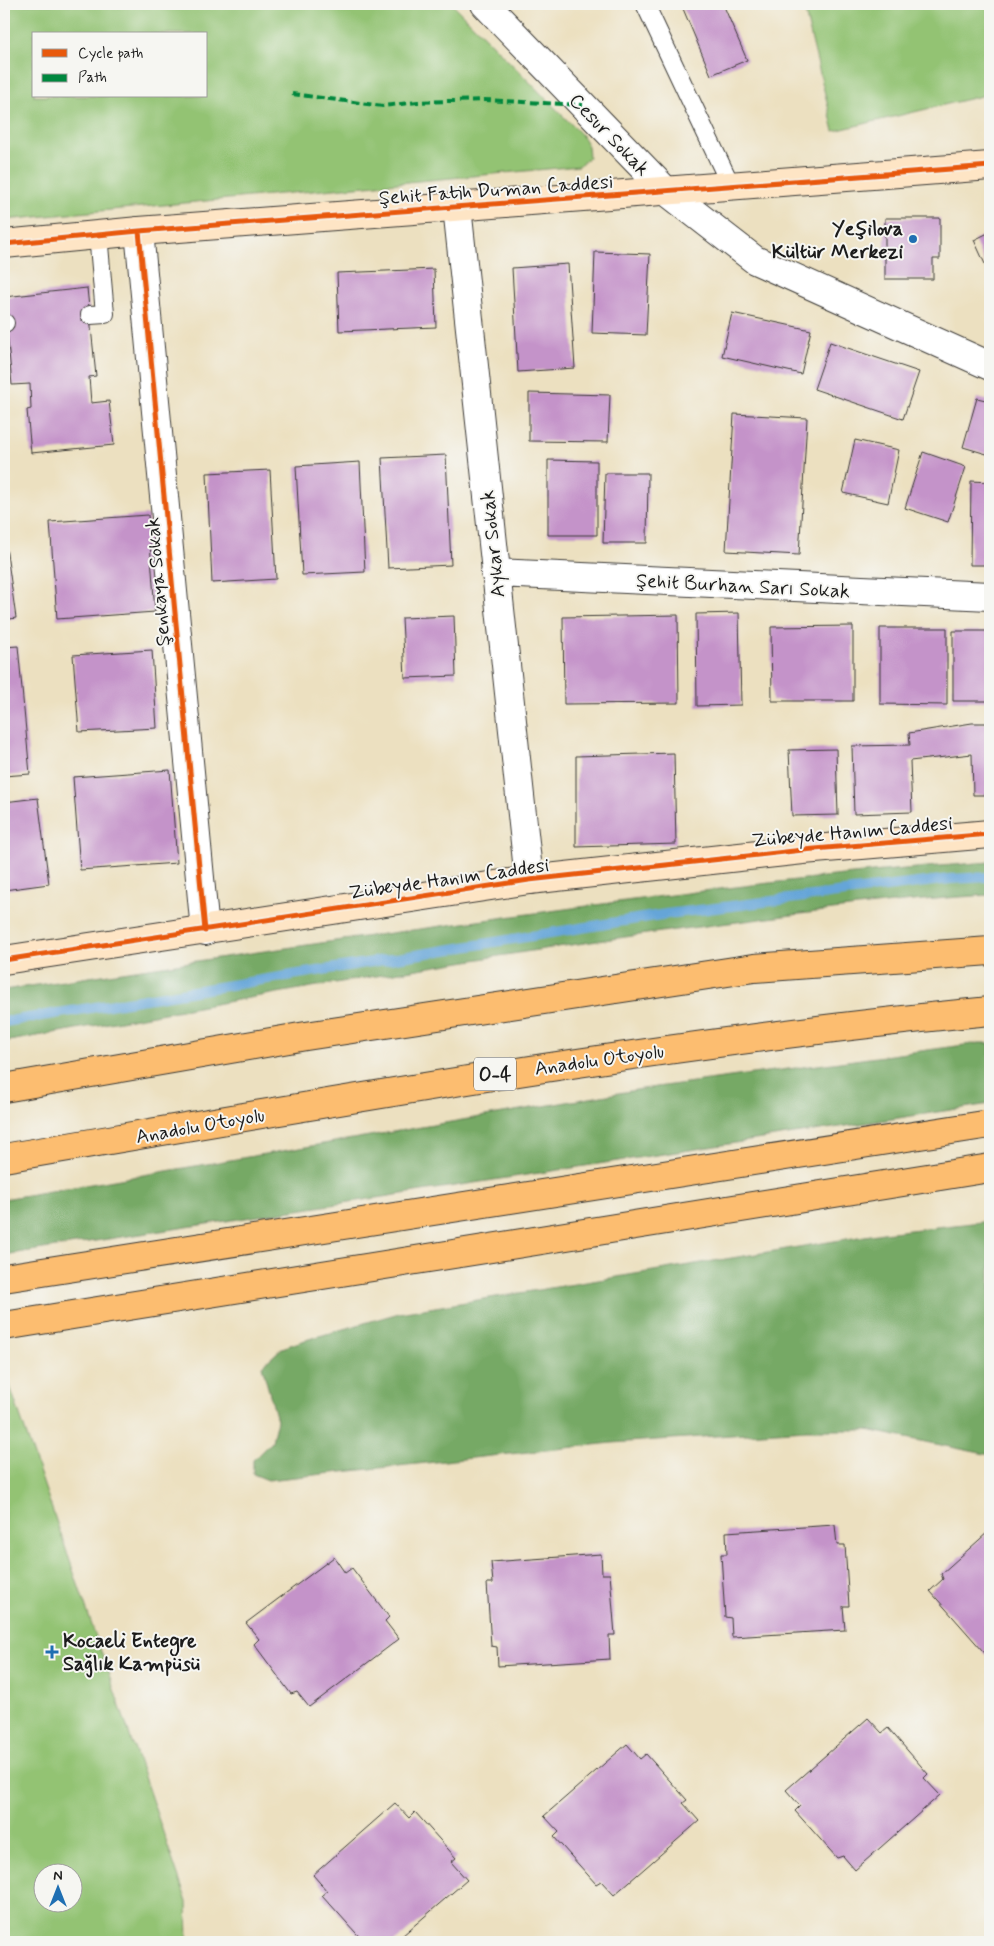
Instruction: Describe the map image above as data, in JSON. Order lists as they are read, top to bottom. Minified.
{"streets":{"main road":["Anadolu Otoyolu","O-4"],"street":["Cesur Sokak","Şehit Fatih Duman Caddesi","Aykar Sokak","Şenkaya Sokak","Şehit Burhan Sarı Sokak","Zübeyde Hanım Caddesi"]},"crossings":[["Cesur Sokak","Şehit Fatih Duman Caddesi"],["Şehit Fatih Duman Caddesi","Aykar Sokak"],["Şehit Fatih Duman Caddesi","Şenkaya Sokak"],["Aykar Sokak","Şehit Burhan Sarı Sokak"],["Aykar Sokak","Zübeyde Hanım Caddesi"],["Şenkaya Sokak","Zübeyde Hanım Caddesi"]],"places":{"other":["Yeşilova Kültür Merkezi"],"health":["Kocaeli Entegre Sağlık Kampüsü"]},"legend":["Cycle path","Path"],"north":"top"}
